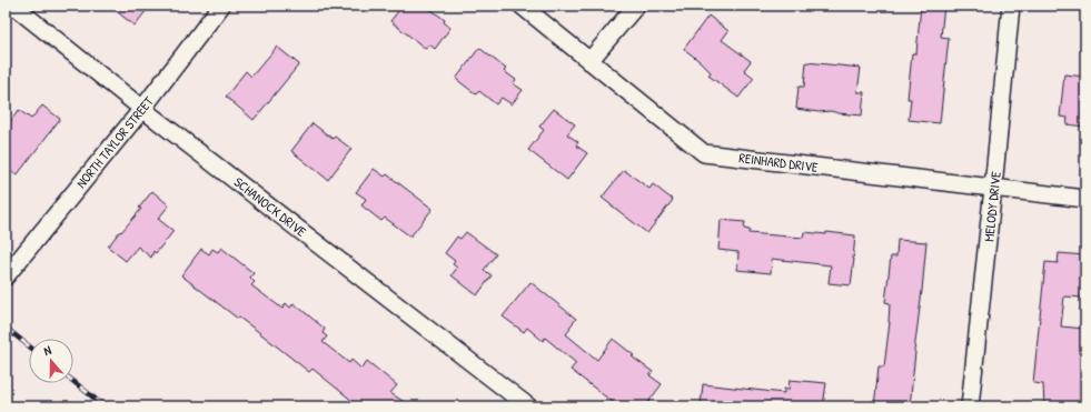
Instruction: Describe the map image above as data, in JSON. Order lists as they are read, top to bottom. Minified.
{"streets":{"street":["NORTH TAYLOR STREET","REINHARD DRIVE","SCHANOCK DRIVE","MELODY DRIVE"]},"crossings":[["NORTH TAYLOR STREET","SCHANOCK DRIVE"],["REINHARD DRIVE","MELODY DRIVE"]],"north":"top"}
